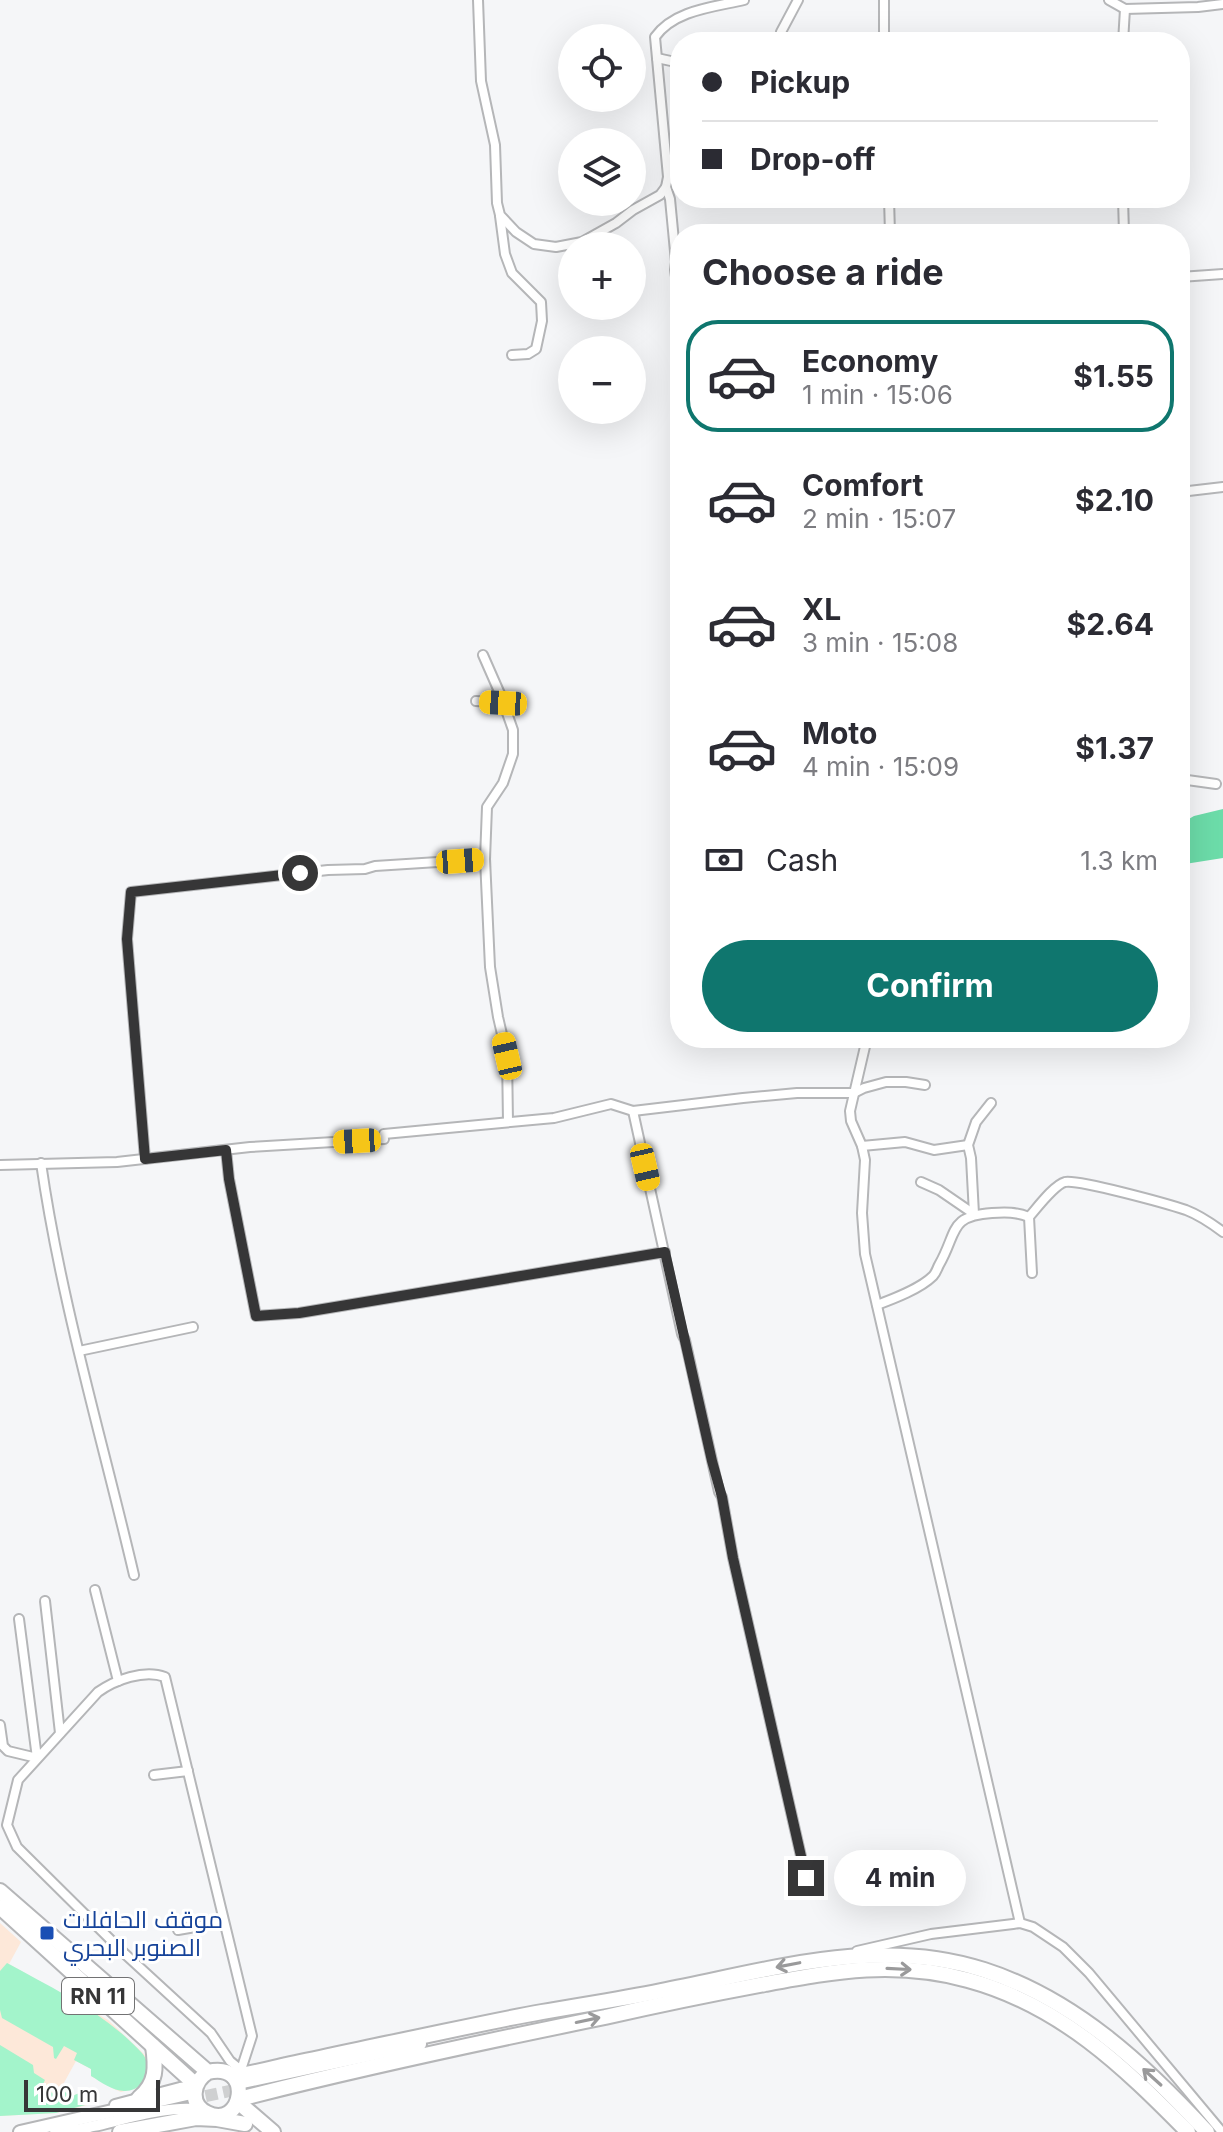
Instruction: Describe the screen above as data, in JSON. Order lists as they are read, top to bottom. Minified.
{"streets":{"highway":["RN 11"]},"places":{"transit":["موقف الحافلات الصنوبر البحري"]},"scale_bar":"100 m","page":{"map_buttons":["+","−"],"banner":["Pickup","Drop-off"],"heading":"Choose a ride","list":[{"name":"Economy","note":"1 min · 15:06","value":"$1.55"},{"name":"Comfort","note":"2 min · 15:07","value":"$2.10"},{"name":"XL","note":"3 min · 15:08","value":"$2.64"},{"name":"Moto","note":"4 min · 15:09","value":"$1.37"}],"pay":["Cash","1.3 km"],"buttons":"Confirm","bubble":"4 min","scale":"100 m"}}
